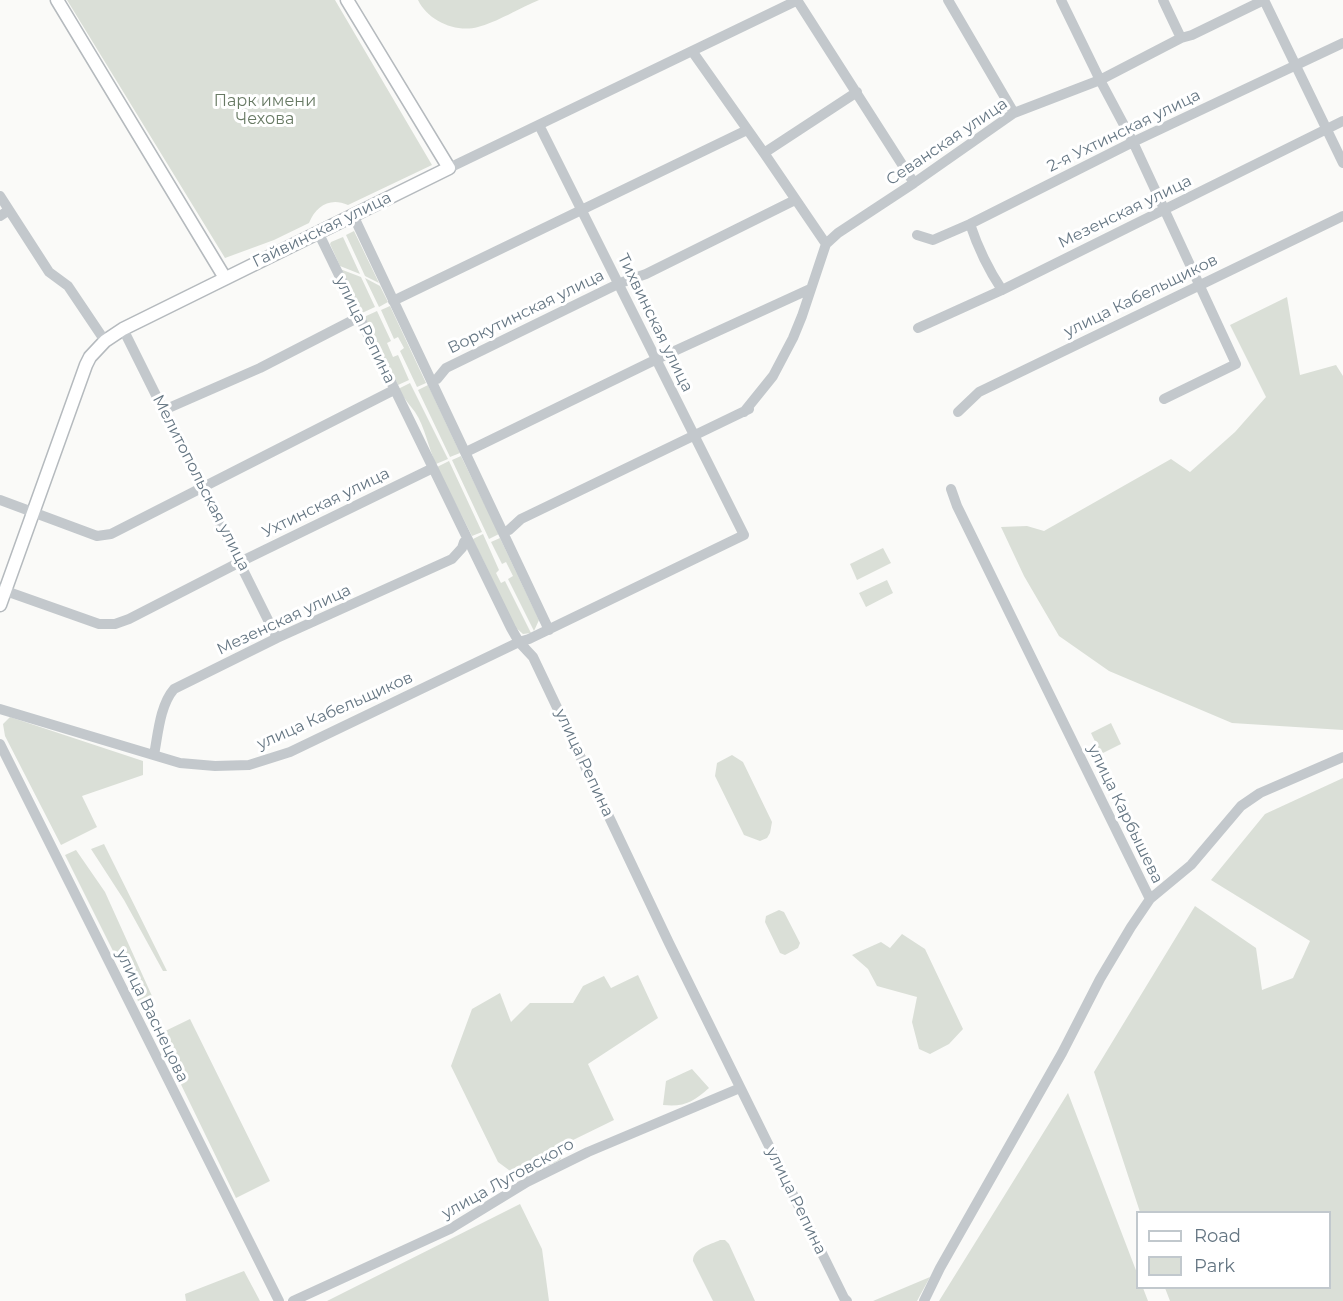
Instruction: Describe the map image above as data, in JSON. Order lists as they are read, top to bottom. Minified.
{"streets":{"main road":["Гайвинская улица"],"street":["2-я Ухтинская улица","Севанская улица","Мезенская улица","улица Кабельщиков","Воркутинская улица","Тихвинская улица","улица Репина","Мелитопольская улица","Ухтинская улица","улица Карбышева","улица Васнецова","улица Луговского"]},"crossings":[["Мезенская улица","улица Кабельщиков"],["Мезенская улица","Мелитопольская улица"],["Гайвинская улица","Тихвинская улица"],["Гайвинская улица","улица Репина"],["Гайвинская улица","Мелитопольская улица"],["Гайвинская улица","Ухтинская улица"],["улица Кабельщиков","Тихвинская улица"],["улица Кабельщиков","улица Репина"],["Воркутинская улица","Тихвинская улица"],["улица Репина","Ухтинская улица"],["улица Репина","улица Луговского"],["Мелитопольская улица","Ухтинская улица"]],"parks":["Парк имени Чехова"],"legend":["Road","Park"]}
